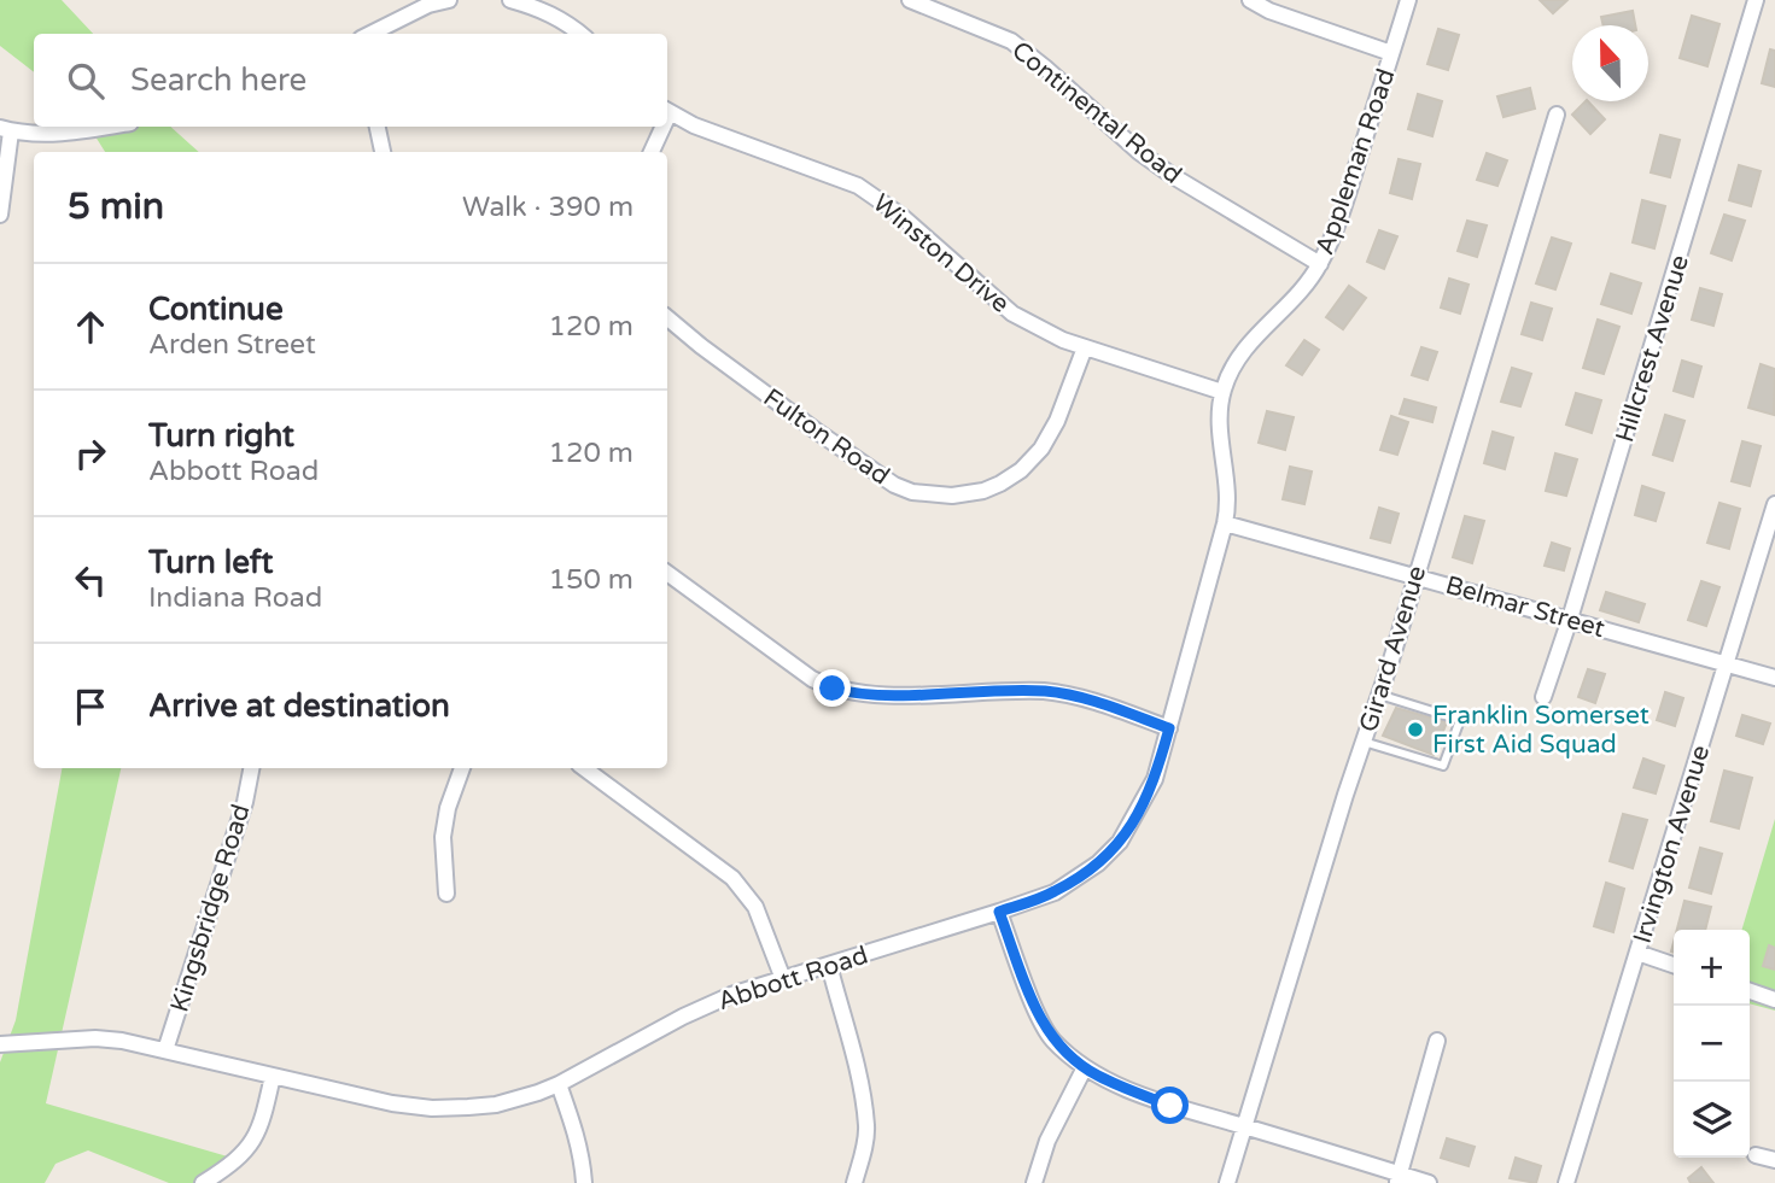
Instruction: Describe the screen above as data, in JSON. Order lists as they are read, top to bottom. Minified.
{"streets":{"street":["Continental Road","Appleman Road","Winston Drive","Hillcrest Avenue","Fulton Road","Belmar Street","Girard Avenue","Irvington Avenue","Kingsbridge Road","Abbott Road"]},"crossings":[["Continental Road","Appleman Road"],["Appleman Road","Winston Drive"],["Appleman Road","Abbott Road"],["Winston Drive","Fulton Road"],["Winston Drive","Abbott Road"],["Hillcrest Avenue","Belmar Street"],["Belmar Street","Girard Avenue"],["Belmar Street","Irvington Avenue"],["Belmar Street","Abbott Road"],["Kingsbridge Road","Abbott Road"]],"places":["Franklin Somerset First Aid Squad"],"north":"top","page":{"search":"Search here","heading":["5 min","Walk · 390 m"],"list":[["Continue","Arden Street","120 m"],["Turn right","Abbott Road","120 m"],["Turn left","Indiana Road","150 m"],"Arrive at destination"],"map_buttons":["+","−"]}}
